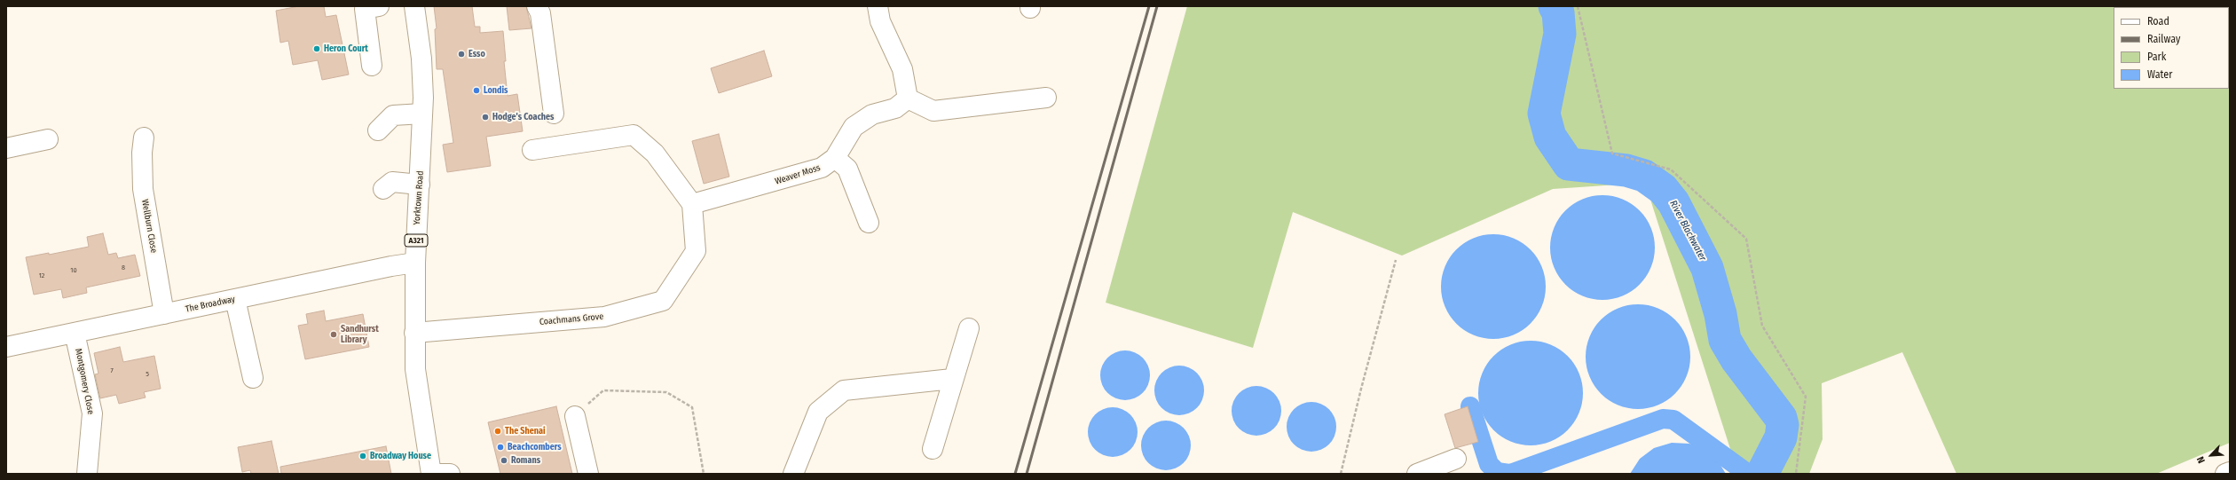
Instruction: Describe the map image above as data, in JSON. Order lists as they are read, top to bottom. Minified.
{"streets":{"street":["Weaver Moss","Yorktown Road","Wellburn Close","A321","The Broadway","Coachmans Grove","Montgomery Close"]},"crossings":[["Weaver Moss","Coachmans Grove"],["Yorktown Road","The Broadway"],["Yorktown Road","Coachmans Grove"],["Wellburn Close","The Broadway"],["The Broadway","Montgomery Close"]],"water":["River Blackwater"],"places":["Heron Court","Esso","Londis","Hodge's Coaches","Sandhurst Library","The Shenai","Beachcombers","Broadway House","Romans"],"house_numbers":["8","10","12","7","5"],"legend":["Road","Railway","Park","Water"],"north":"bottom left"}
